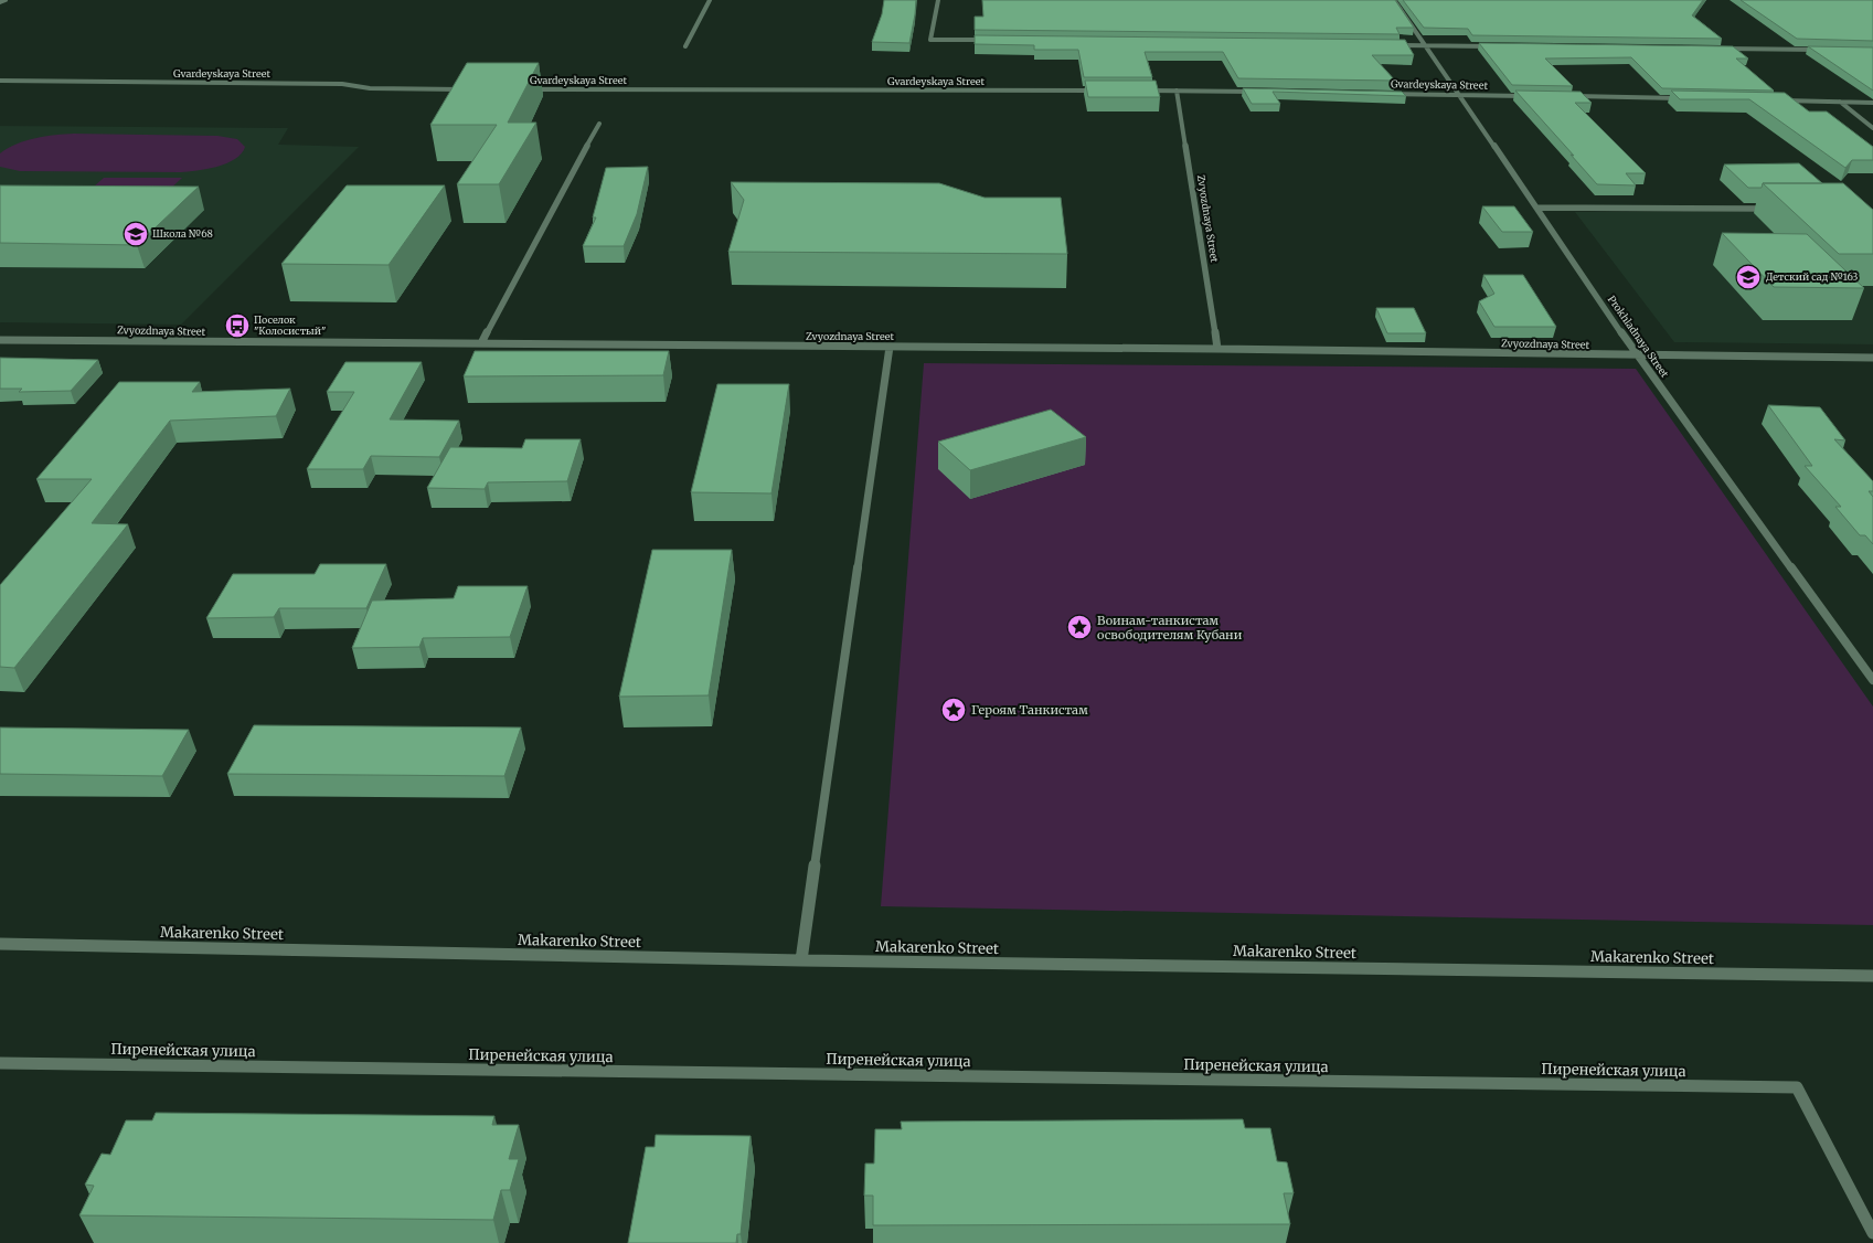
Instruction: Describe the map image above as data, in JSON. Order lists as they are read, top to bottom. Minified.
{"streets":{"street":["Gvardeyskaya Street","Zvyozdnaya Street","Prokhladnaya Street","Makarenko Street","Пиренейская улица"]},"crossings":[["Gvardeyskaya Street","Prokhladnaya Street"],["Zvyozdnaya Street","Prokhladnaya Street"]],"places":{"school or university":["Школа №68","Детский cад №163"],"bus stop":["Поселок \"Колосистый\""],"place":["Воинам-танкистам освободителям Кубани","Героям Танкистам"]}}
